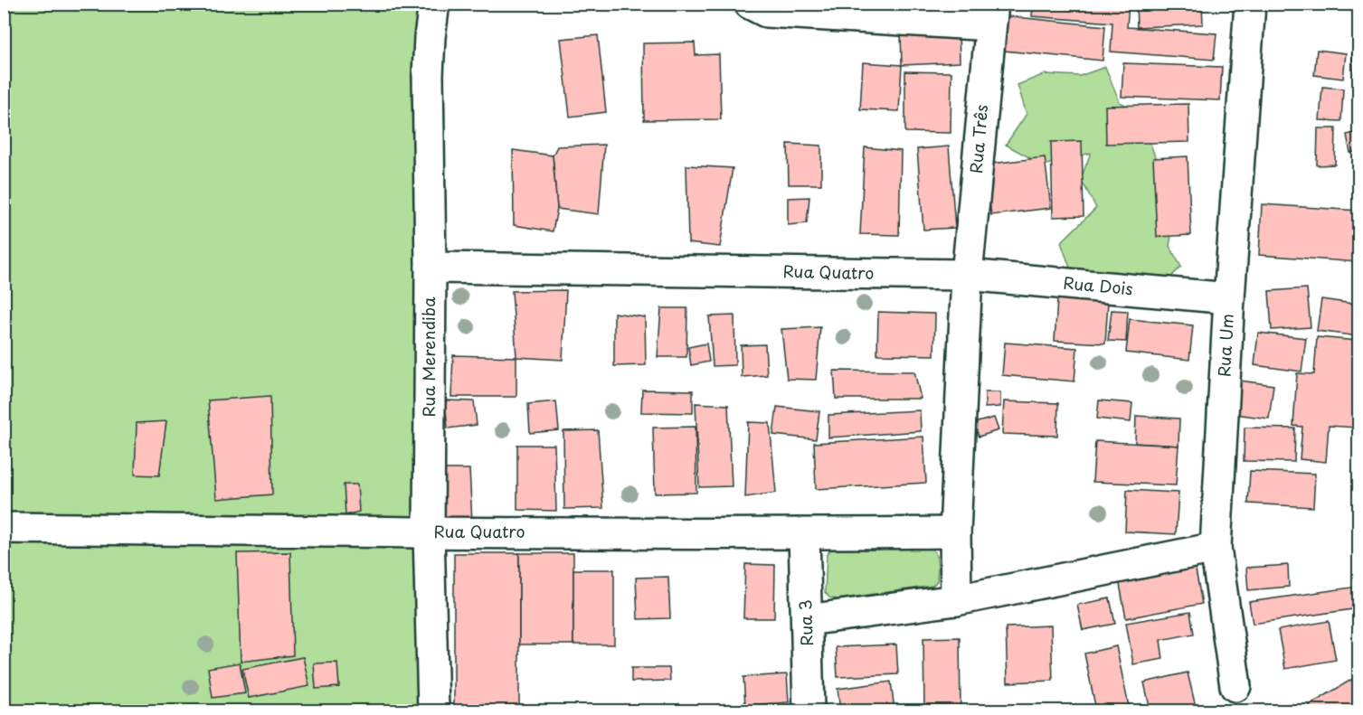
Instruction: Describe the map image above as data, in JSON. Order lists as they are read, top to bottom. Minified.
{"streets":{"street":["Rua Três","Rua Quatro","Rua Dois","Rua Um","Rua Merendiba","Rua 3"]},"crossings":[["Rua Três","Rua Quatro"],["Rua Três","Rua Dois"],["Rua Quatro","Rua Dois"],["Rua Quatro","Rua Merendiba"],["Rua Quatro","Rua 3"],["Rua Dois","Rua Um"]]}
